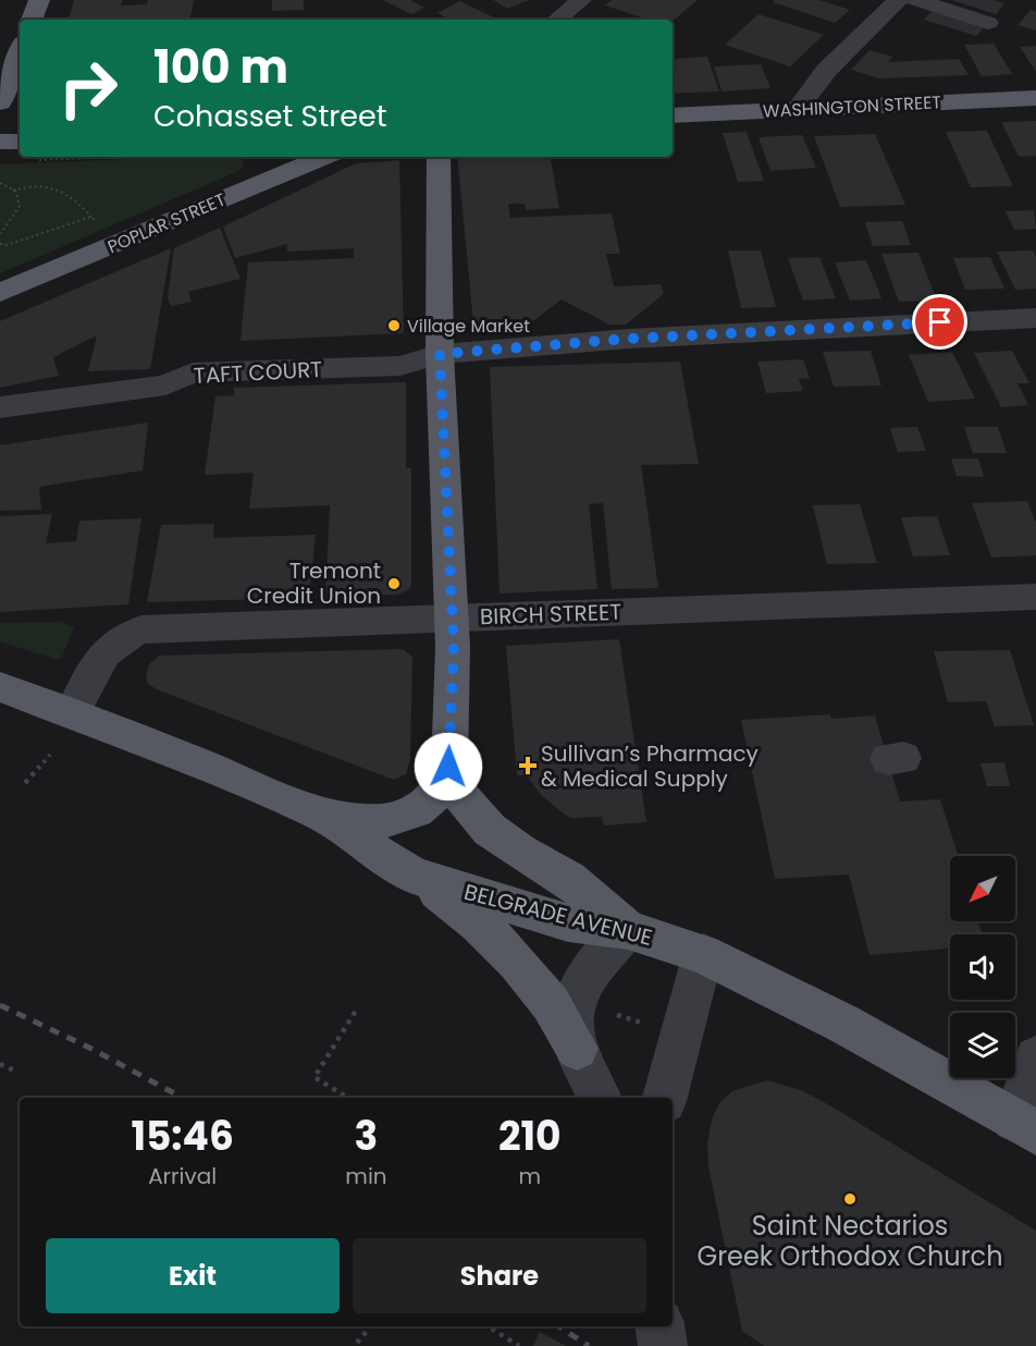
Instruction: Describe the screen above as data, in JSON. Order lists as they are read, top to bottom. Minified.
{"streets":{"main road":["WASHINGTON STREET","POPLAR STREET","BELGRADE AVENUE"],"street":["TAFT COURT","BIRCH STREET"]},"crossings":[["BIRCH STREET","BELGRADE AVENUE"]],"places":{"other":["Village Market","Tremont Credit Union","Saint Nectarios Greek Orthodox Church"],"health":["Sullivan’s Pharmacy & Medical Supply"]},"north":"bottom left","page":{"turn":["100 m","Cohasset Street"],"eta":["15:46","Arrival","3","min","210","m"],"buttons":["Exit","Share"]}}
